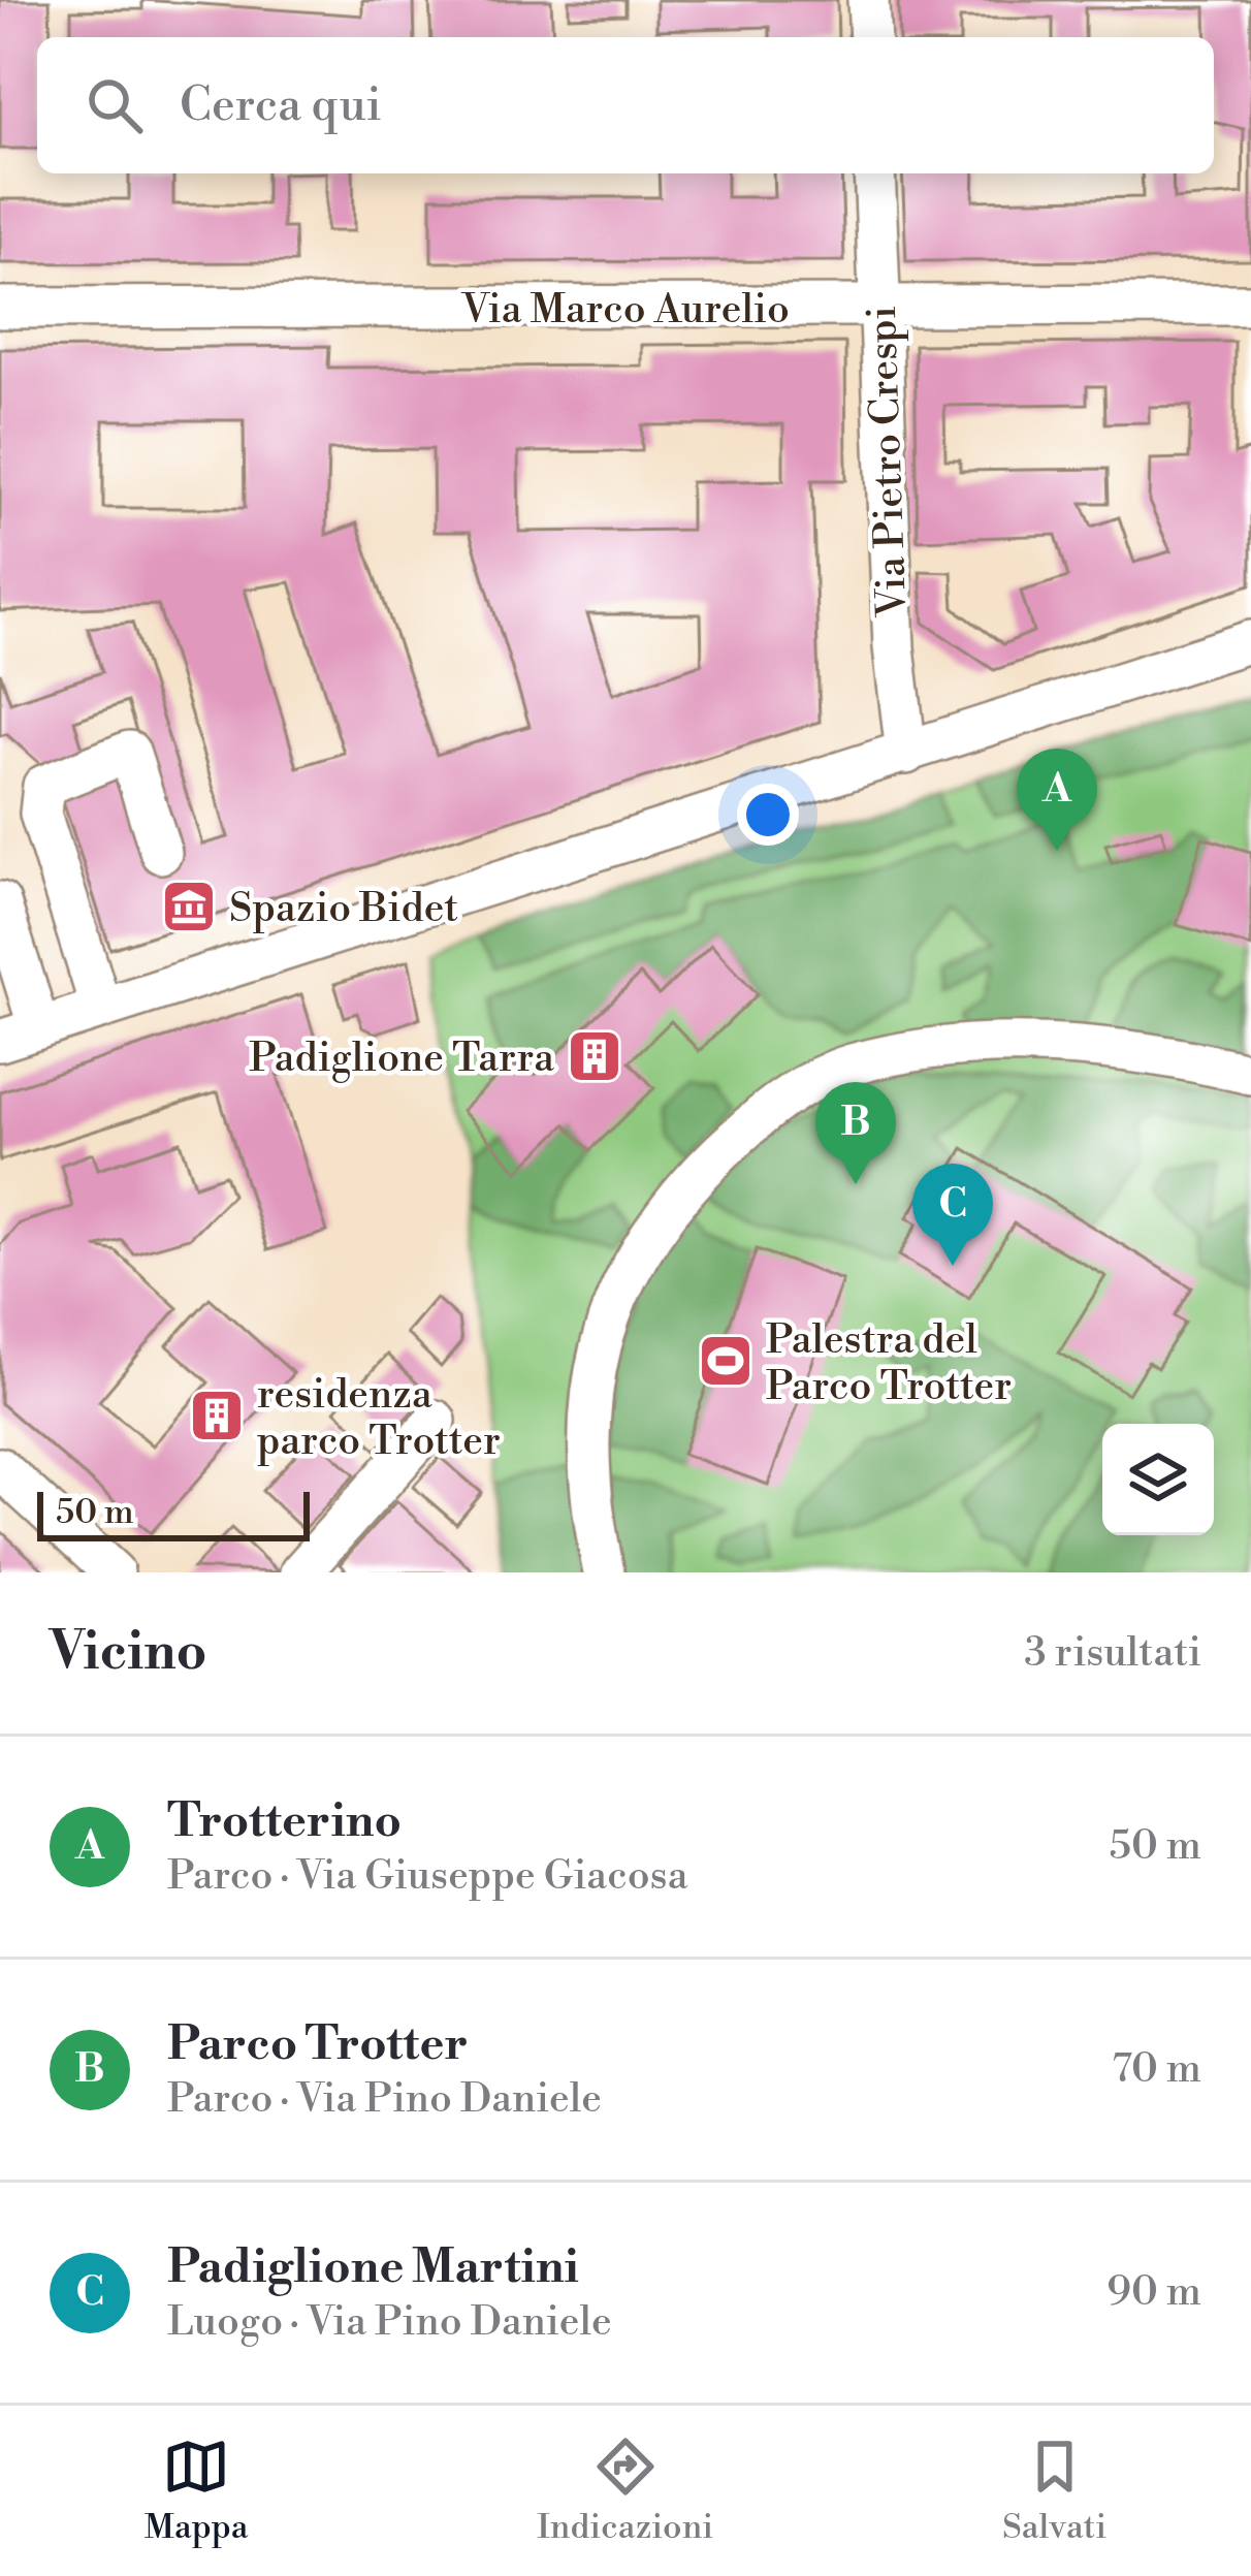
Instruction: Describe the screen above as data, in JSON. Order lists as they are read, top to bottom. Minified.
{"streets":{"street":["Via Marco Aurelio","Via Pietro Crespi"]},"crossings":[["Via Marco Aurelio","Via Pietro Crespi"]],"places":{"museum":["Spazio Bidet"],"building":["Padiglione Tarra","residenza parco Trotter"],"sports":["Palestra del Parco Trotter"]},"scale_bar":"50 m","page":{"search":"Cerca qui","pins":["A","B","C"],"scale":"50 m","heading":["Vicino","3 risultati"],"list":[{"mark":"A","name":"Trotterino","note":"Parco · Via Giuseppe Giacosa","value":"50 m"},{"mark":"B","name":"Parco Trotter","note":"Parco · Via Pino Daniele","value":"70 m"},{"mark":"C","name":"Padiglione Martini","note":"Luogo · Via Pino Daniele","value":"90 m"}],"nav":["Mappa","Indicazioni","Salvati"]}}
